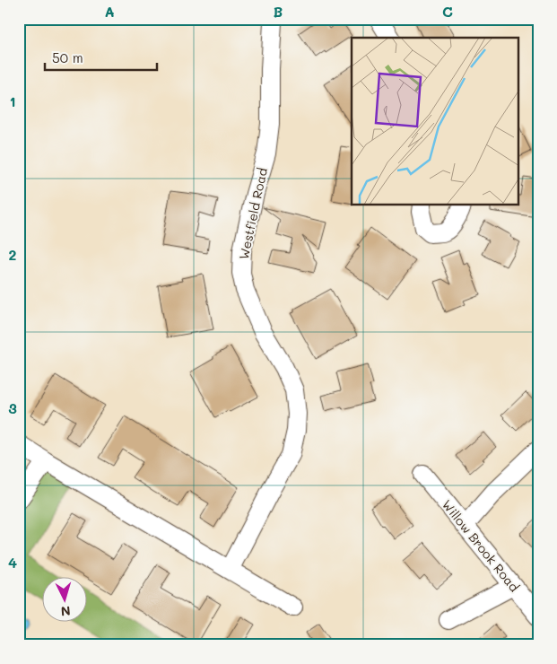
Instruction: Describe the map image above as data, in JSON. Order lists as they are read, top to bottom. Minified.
{"streets":{"street":["Westfield Road","Willow Brook Road"]},"scale_bar":"50 m","north":"bottom","grid":{"columns":["A","B","C"],"rows":["1","2","3","4"]}}
